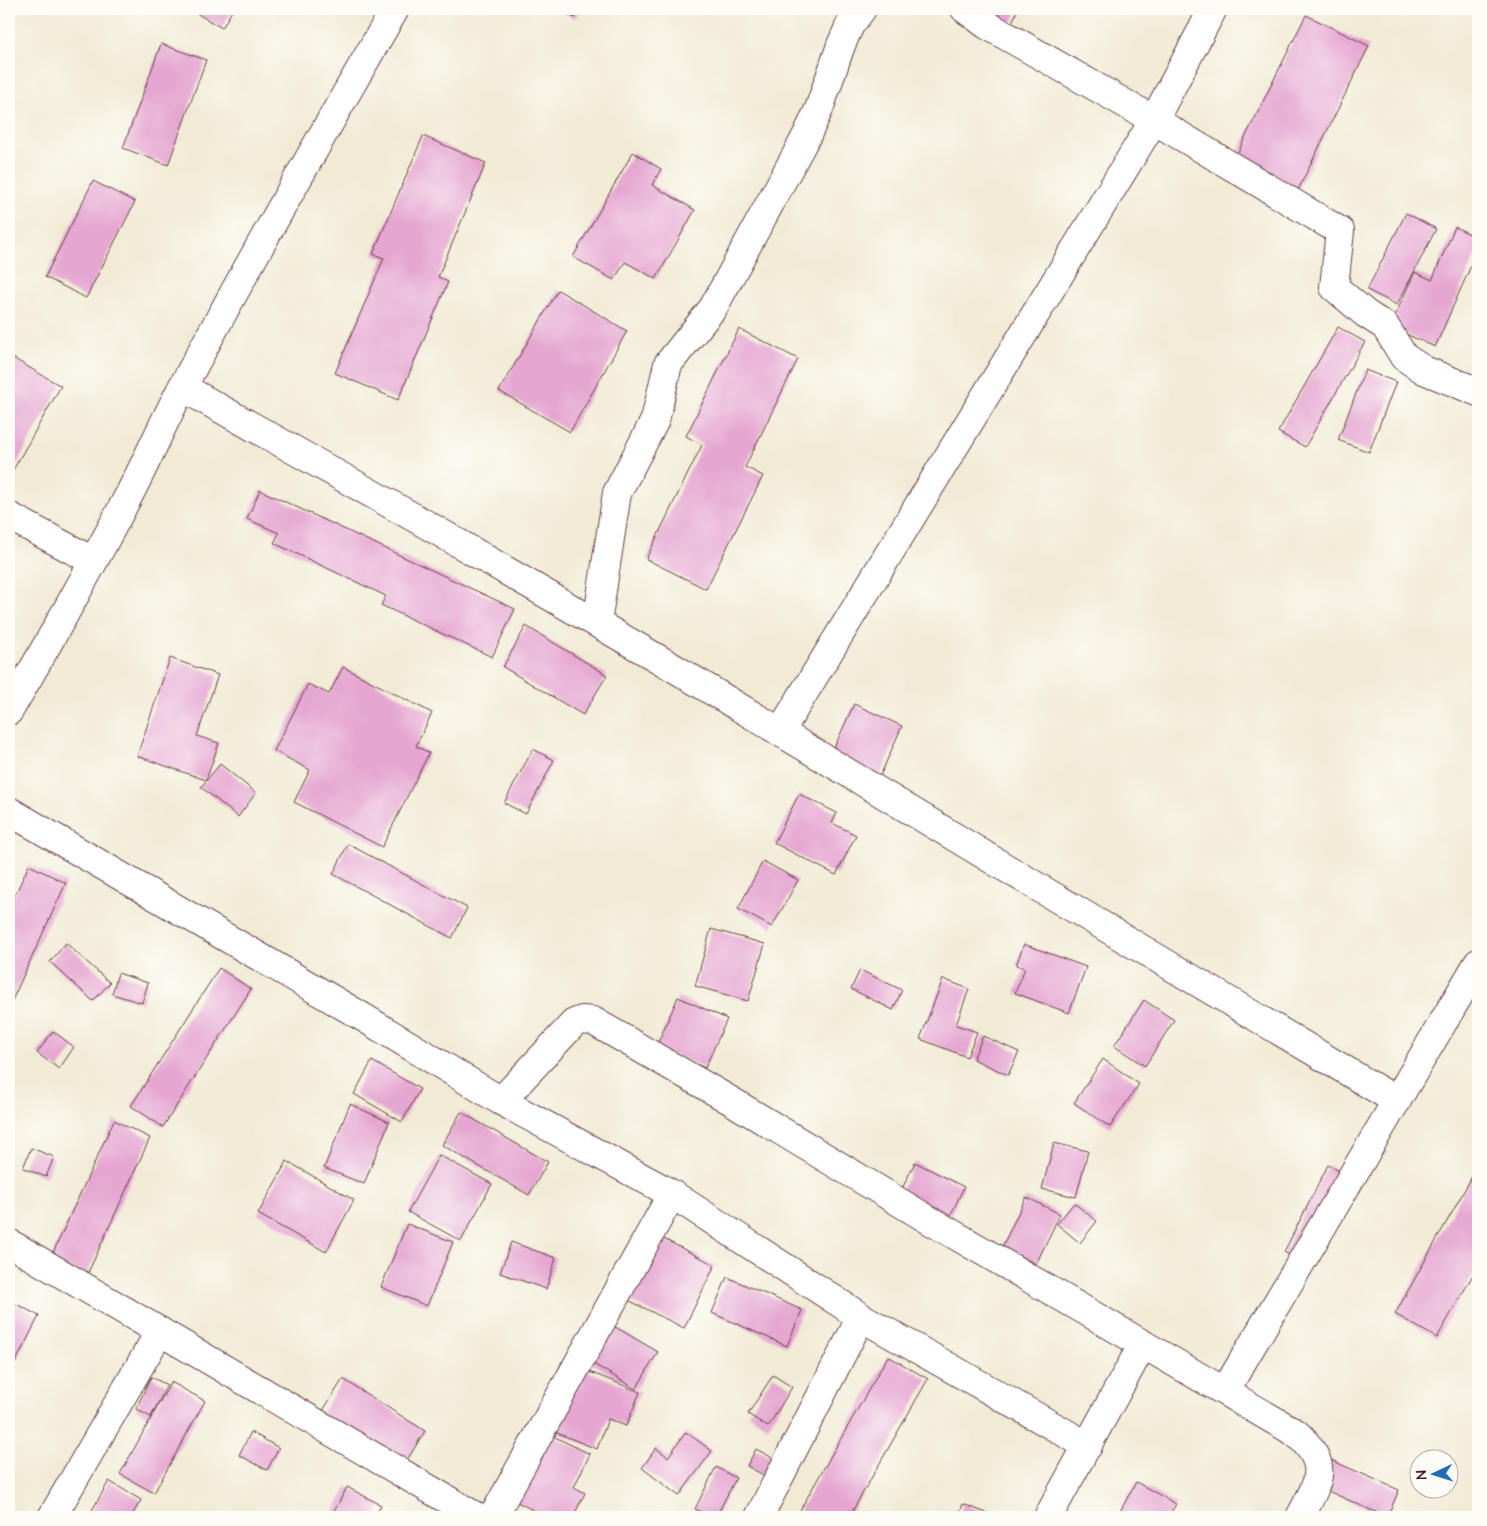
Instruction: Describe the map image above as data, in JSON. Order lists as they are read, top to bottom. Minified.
{"north":"left"}
